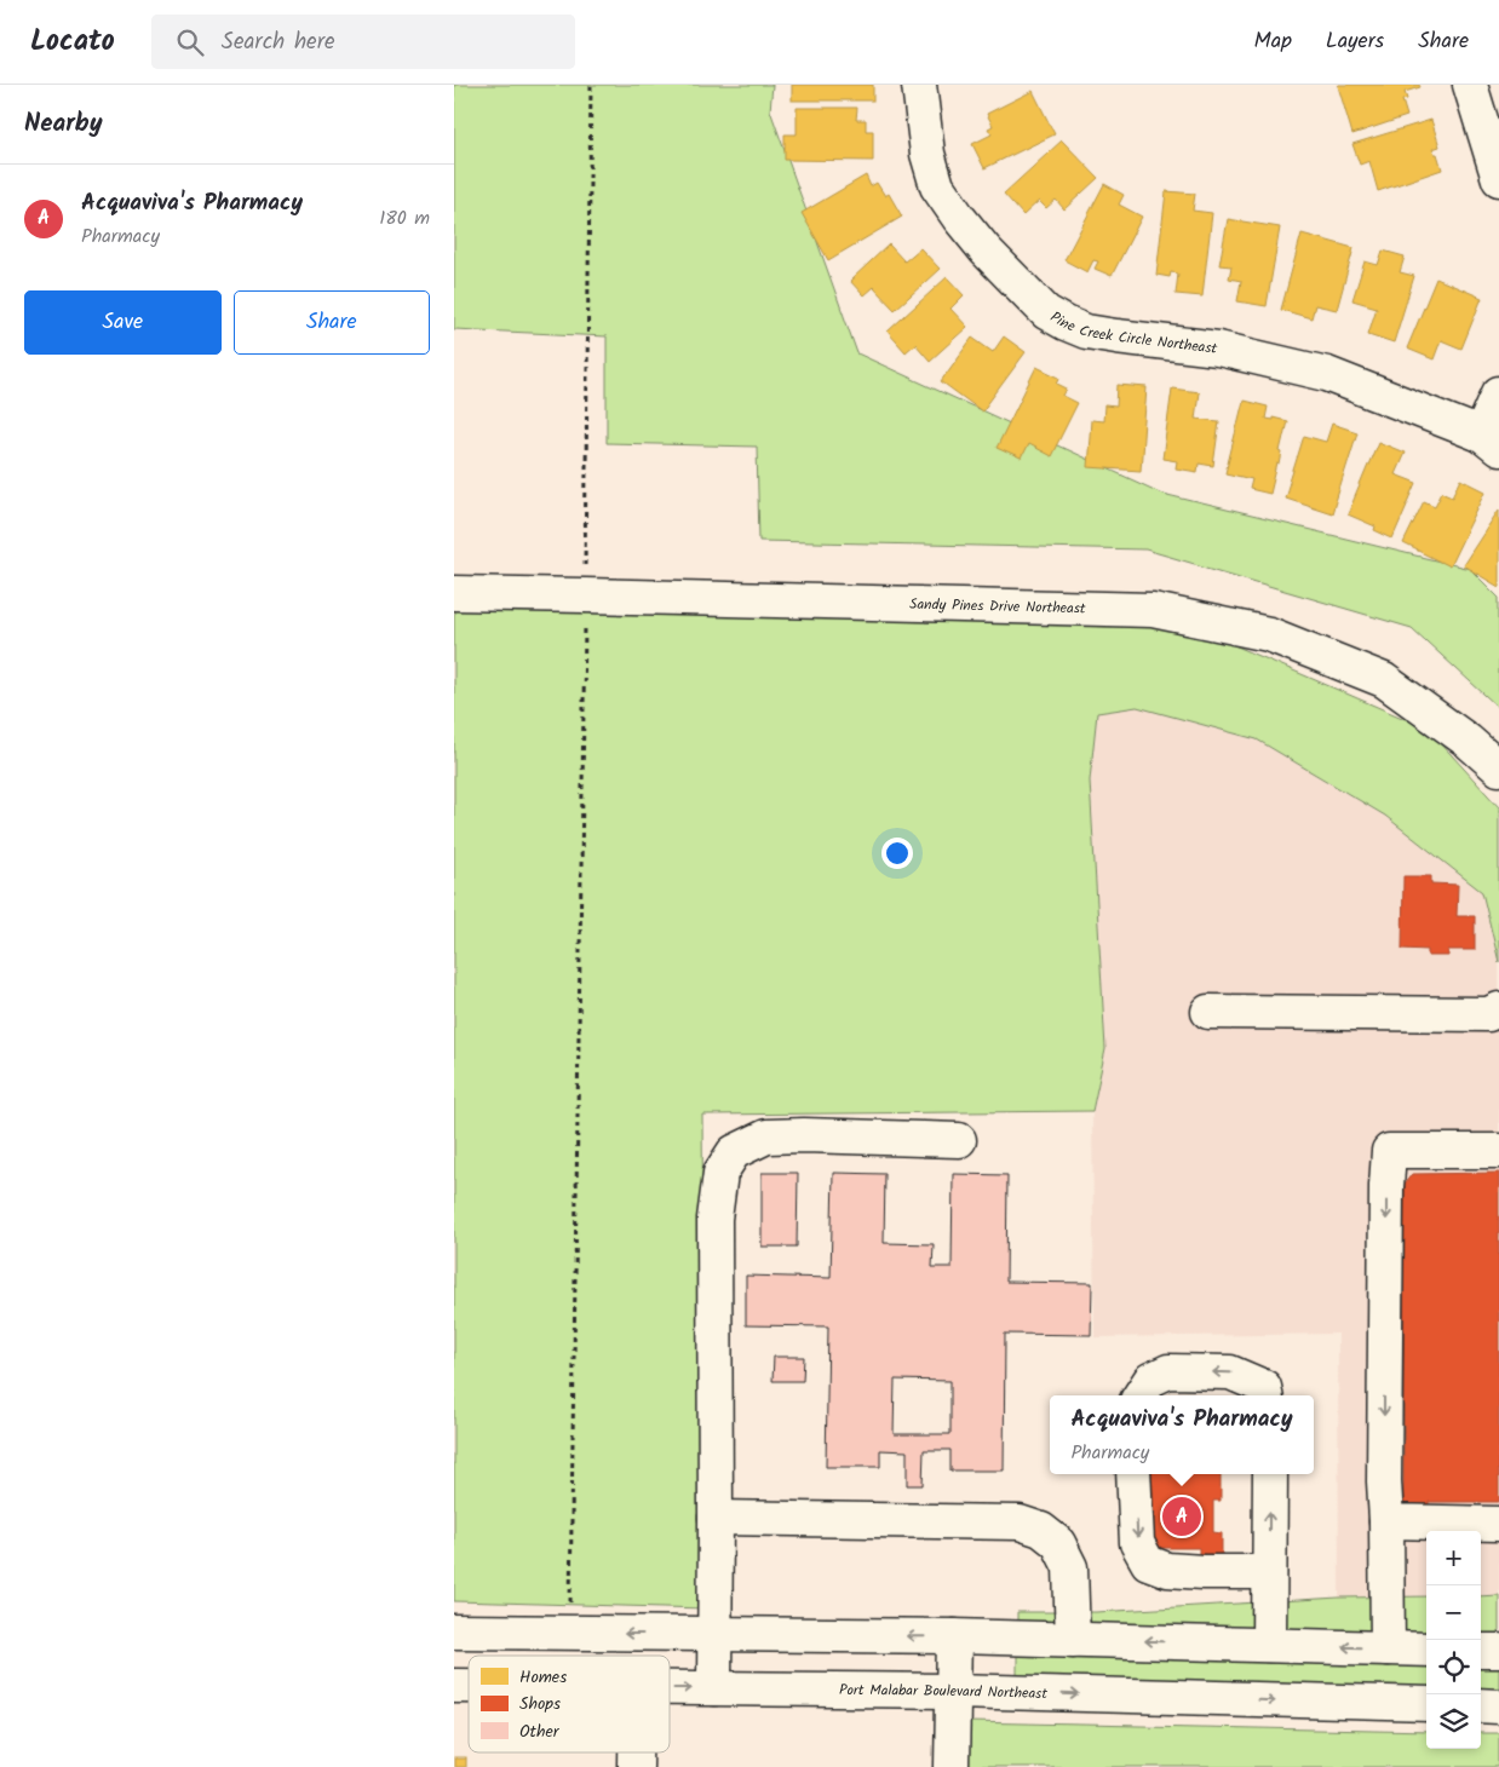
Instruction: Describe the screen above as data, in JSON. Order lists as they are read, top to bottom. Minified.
{"streets":{"street":["Pine Creek Circle Northeast","Sandy Pines Drive Northeast","Port Malabar Boulevard Northeast"]},"legend":["Homes","Shops","Other"],"page":{"header":"Locato","search":"Search here","nav":["Map","Layers","Share"],"heading":"Nearby","list":[{"mark":"A","name":"Acquaviva's Pharmacy","note":"Pharmacy","value":"180 m"}],"buttons":["Save","Share"],"popup":["Acquaviva's Pharmacy","Pharmacy"],"pins":"A","map_buttons":["+","−"]}}
